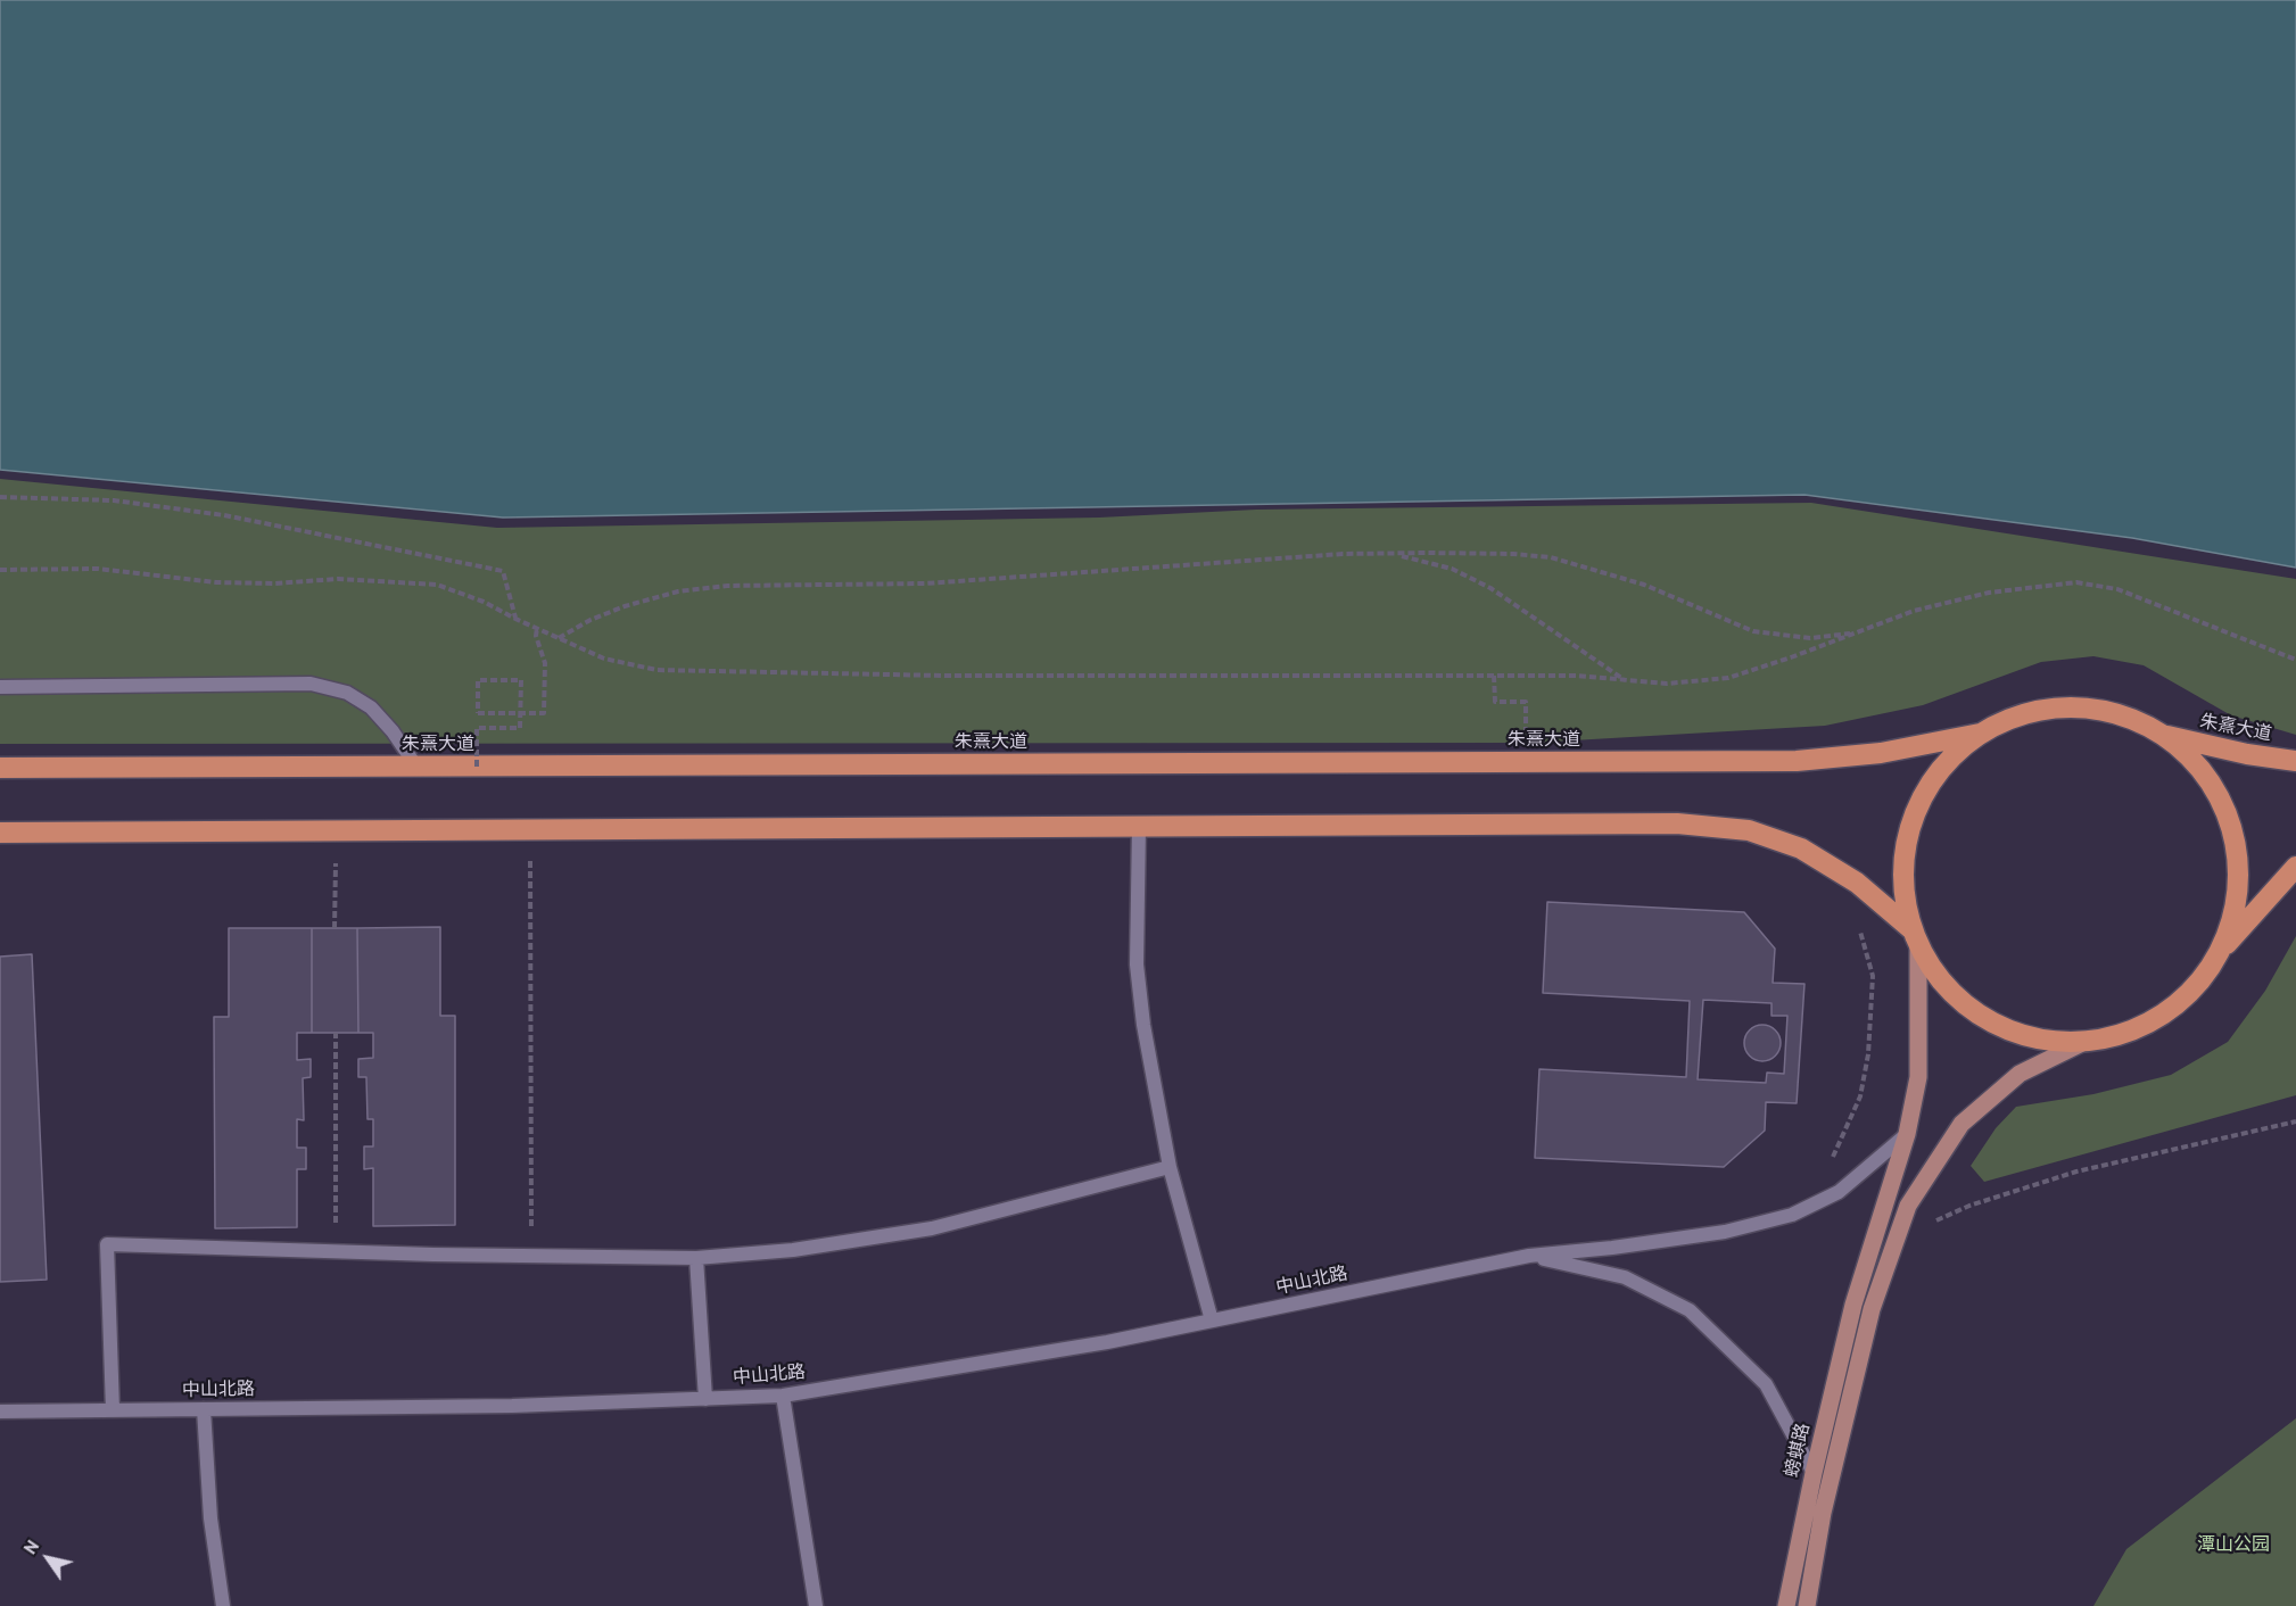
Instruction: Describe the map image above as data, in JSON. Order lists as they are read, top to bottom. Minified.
{"streets":{"highway":["朱熹大道"],"main road":["螃蜞路"],"street":["中山北路"]},"crossings":[["中山北路","螃蜞路"]],"parks":["潭山公园"],"north":"top left"}
